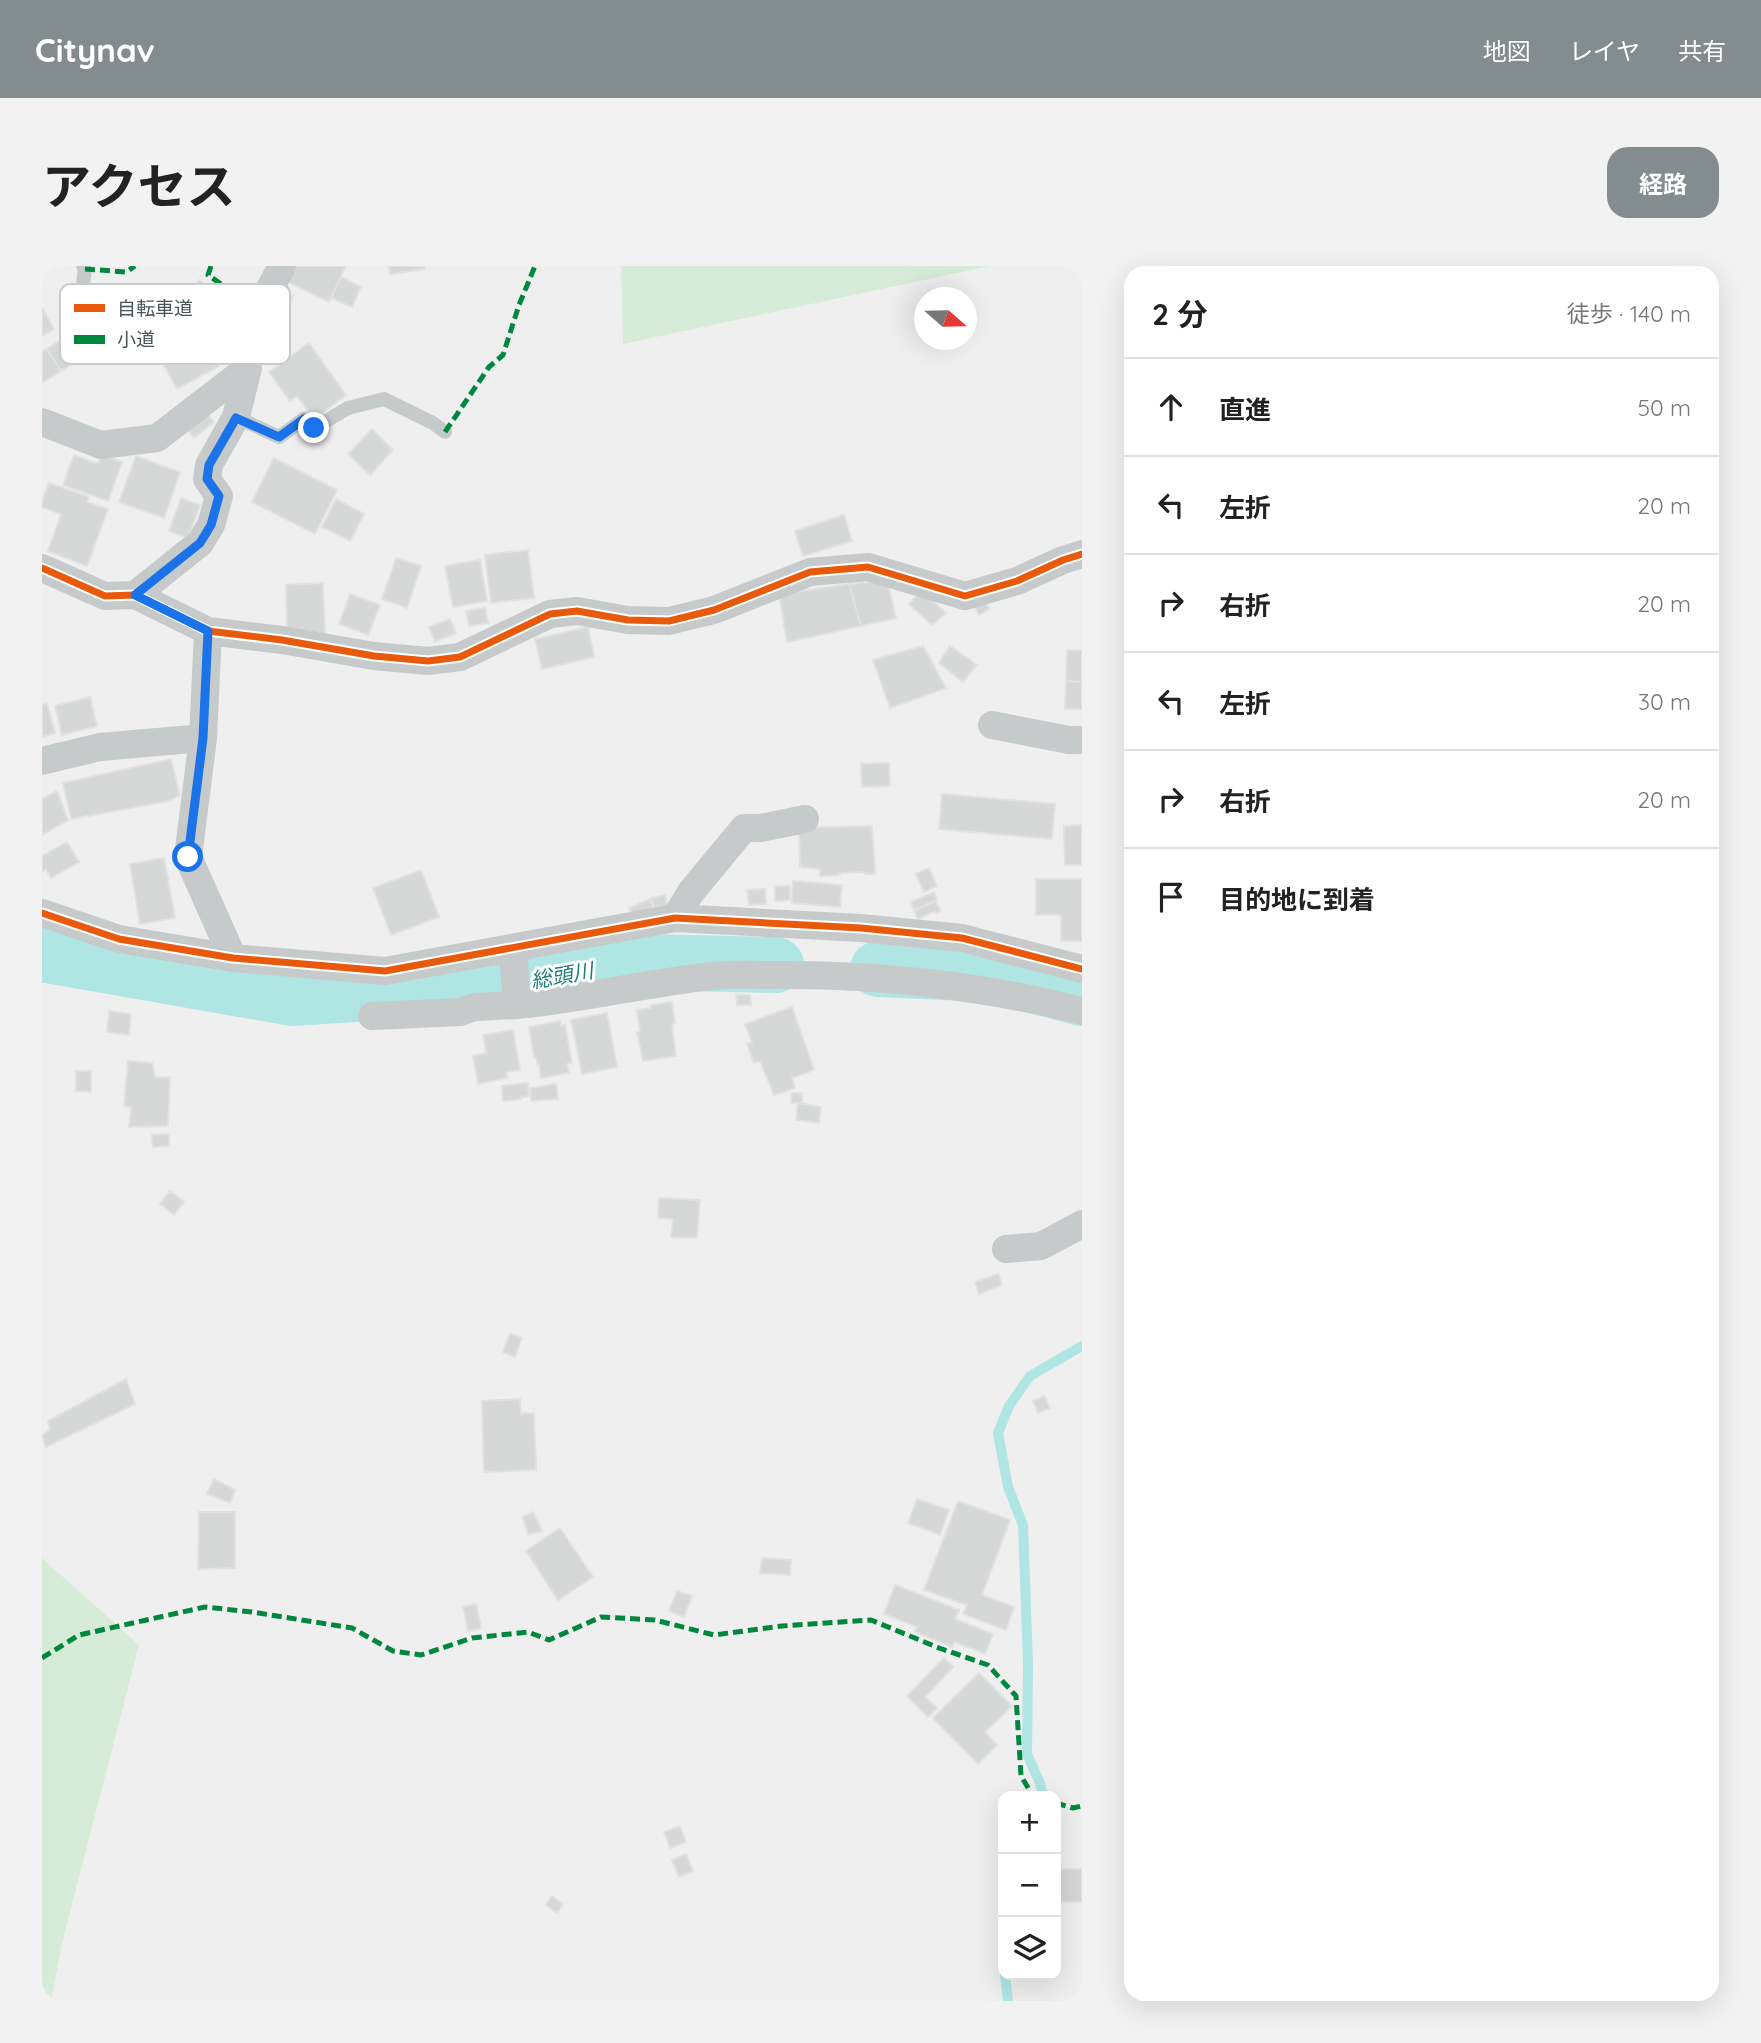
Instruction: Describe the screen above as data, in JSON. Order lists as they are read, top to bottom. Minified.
{"water":["総頭川"],"legend":["自転車道","小道"],"north":"right","page":{"header":"Citynav","nav":["地図","レイヤ","共有"],"title":"アクセス","buttons":"経路","heading":["2 分","徒歩 · 140 m"],"list":[["直進","50 m"],["左折","20 m"],["右折","20 m"],["左折","30 m"],["右折","20 m"],"目的地に到着"],"map_buttons":["+","−"]}}
